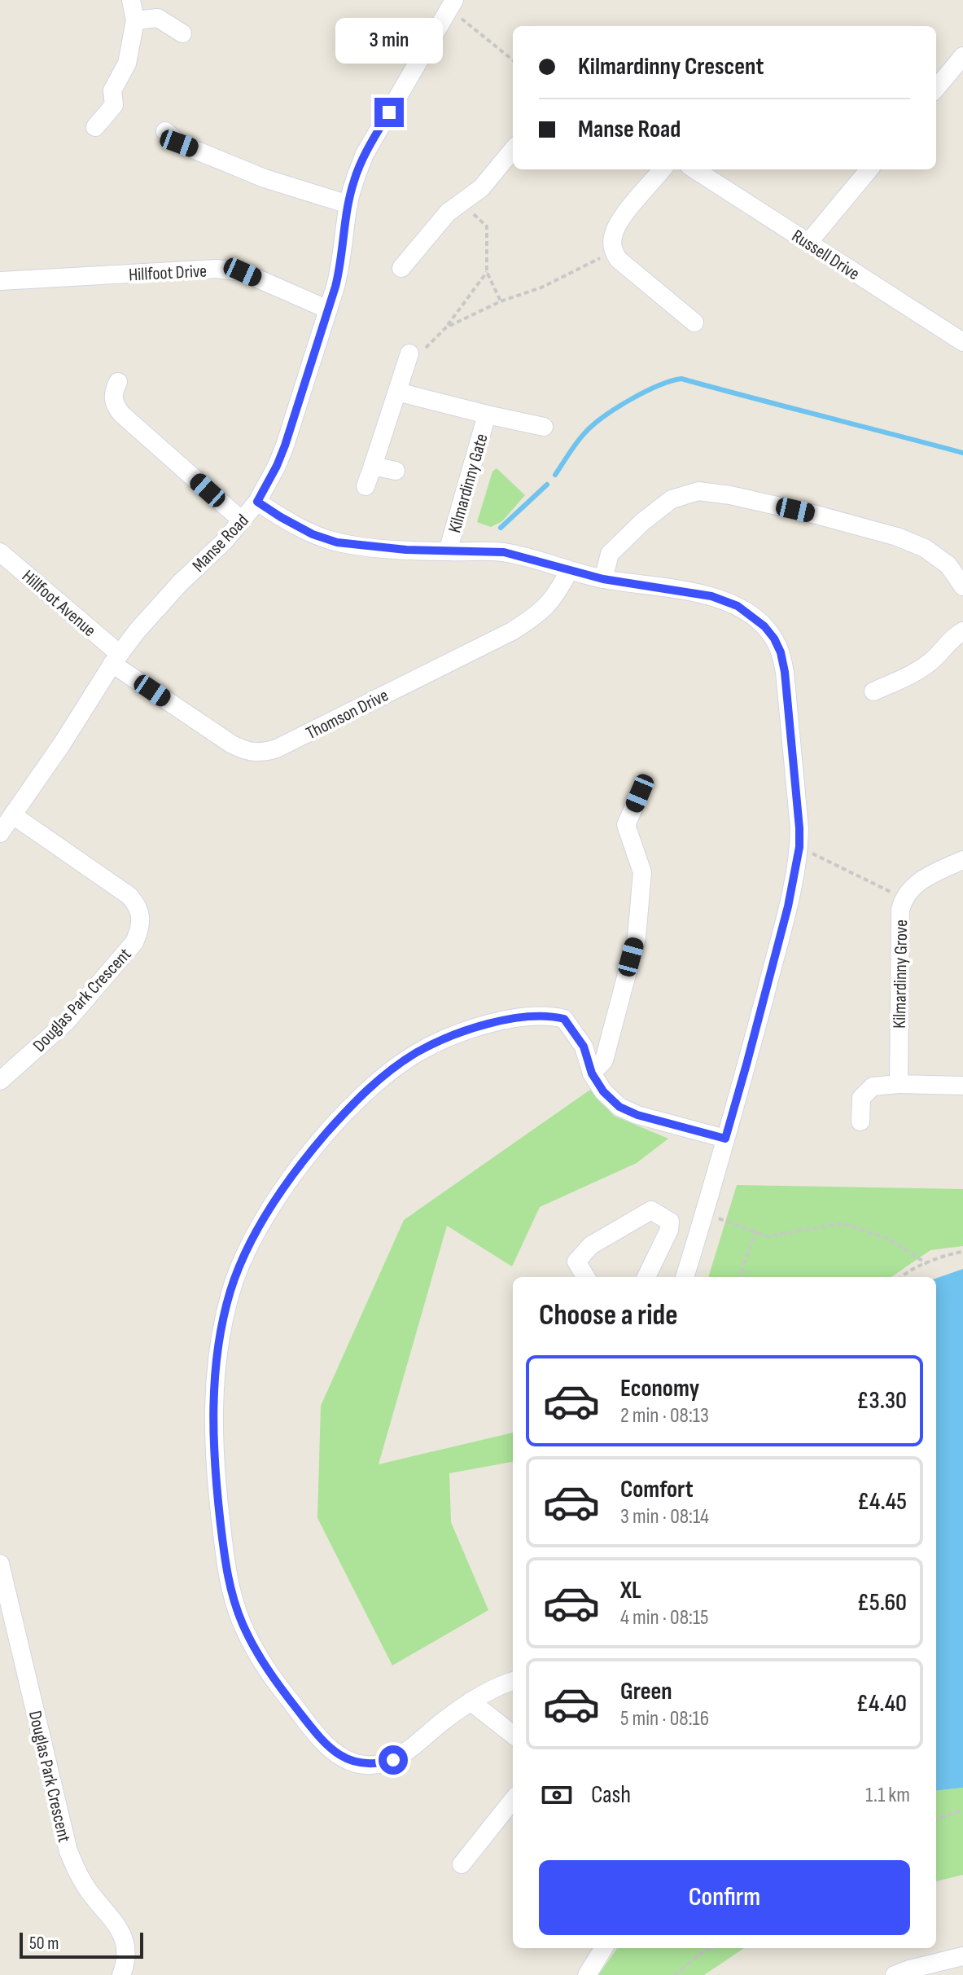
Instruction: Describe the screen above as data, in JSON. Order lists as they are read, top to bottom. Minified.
{"streets":{"street":["Russell Drive","Hillfoot Drive","Kilmardinny Gate","Manse Road","Hillfoot Avenue","Thomson Drive","Kilmardinny Grove","Douglas Park Crescent"]},"crossings":[["Hillfoot Drive","Manse Road"],["Manse Road","Hillfoot Avenue"],["Manse Road","Thomson Drive"],["Manse Road","Douglas Park Crescent"],["Hillfoot Avenue","Thomson Drive"]],"scale_bar":"50 m","page":{"bubble":"3 min","banner":["Kilmardinny Crescent","Manse Road"],"heading":"Choose a ride","list":[{"name":"Economy","note":"2 min · 08:13","value":"£3.30"},{"name":"Comfort","note":"3 min · 08:14","value":"£4.45"},{"name":"XL","note":"4 min · 08:15","value":"£5.60"},{"name":"Green","note":"5 min · 08:16","value":"£4.40"}],"pay":["Cash","1.1 km"],"buttons":"Confirm","scale":"50 m"}}
